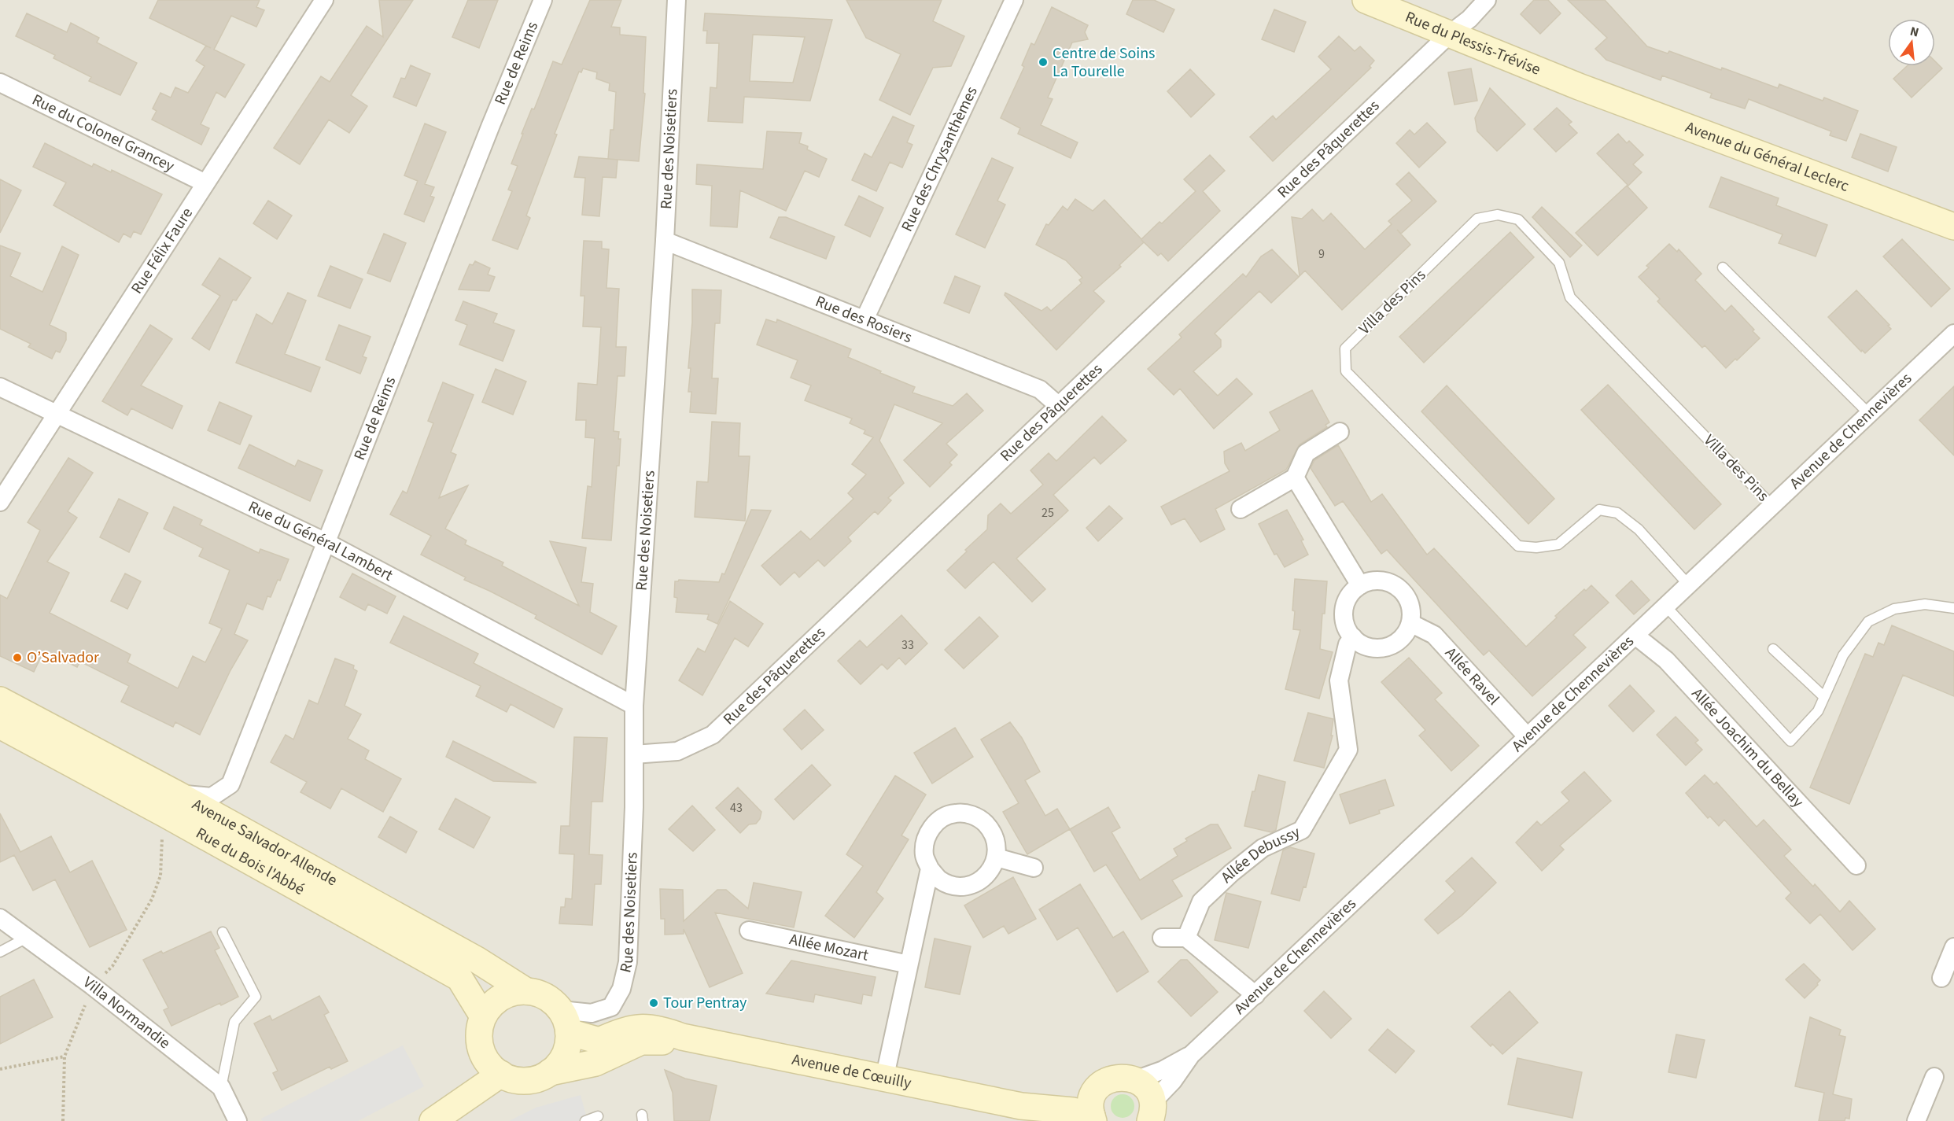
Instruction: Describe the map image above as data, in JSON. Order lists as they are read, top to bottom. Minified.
{"streets":{"main road":["Rue du Plessis-Trévise","Avenue du Général Leclerc","Avenue Salvador Allende","Rue du Bois l'Abbé","Avenue de Cœuilly"],"street":["Rue de Reims","Rue du Colonel Grancey","Rue des Noisetiers","Rue des Pâquerettes","Rue des Chrysanthèmes","Rue Félix Faure","Rue des Rosiers","Avenue de Chennevières","Rue du Général Lambert","Allée Ravel","Allée Joachim du Bellay","Allée Debussy","Allée Mozart","Villa Normandie"],"lane":["Villa des Pins"]},"crossings":[["Rue du Plessis-Trévise","Rue des Pâquerettes"],["Rue du Plessis-Trévise","Avenue du Général Leclerc"],["Rue de Reims","Rue du Général Lambert"],["Rue de Reims","Avenue Salvador Allende"],["Rue de Reims","Rue du Bois l'Abbé"],["Rue du Colonel Grancey","Rue Félix Faure"],["Rue des Noisetiers","Rue des Pâquerettes"],["Rue des Noisetiers","Rue des Rosiers"],["Rue des Noisetiers","Rue du Général Lambert"],["Rue des Noisetiers","Avenue Salvador Allende"],["Rue des Noisetiers","Rue du Bois l'Abbé"],["Rue des Noisetiers","Avenue de Cœuilly"],["Rue des Pâquerettes","Rue des Rosiers"],["Rue des Chrysanthèmes","Rue des Rosiers"],["Rue Félix Faure","Rue du Général Lambert"],["Villa des Pins","Avenue de Chennevières"],["Avenue de Chennevières","Allée Ravel"],["Avenue de Chennevières","Allée Joachim du Bellay"],["Avenue de Chennevières","Avenue de Cœuilly"],["Allée Ravel","Allée Debussy"],["Avenue Salvador Allende","Rue du Bois l'Abbé"],["Avenue Salvador Allende","Avenue de Cœuilly"],["Rue du Bois l'Abbé","Avenue de Cœuilly"]],"places":["Centre de Soins La Tourelle","O’Salvador","Tour Pentray"],"house_numbers":["9","25","33","43"],"north":"top"}
